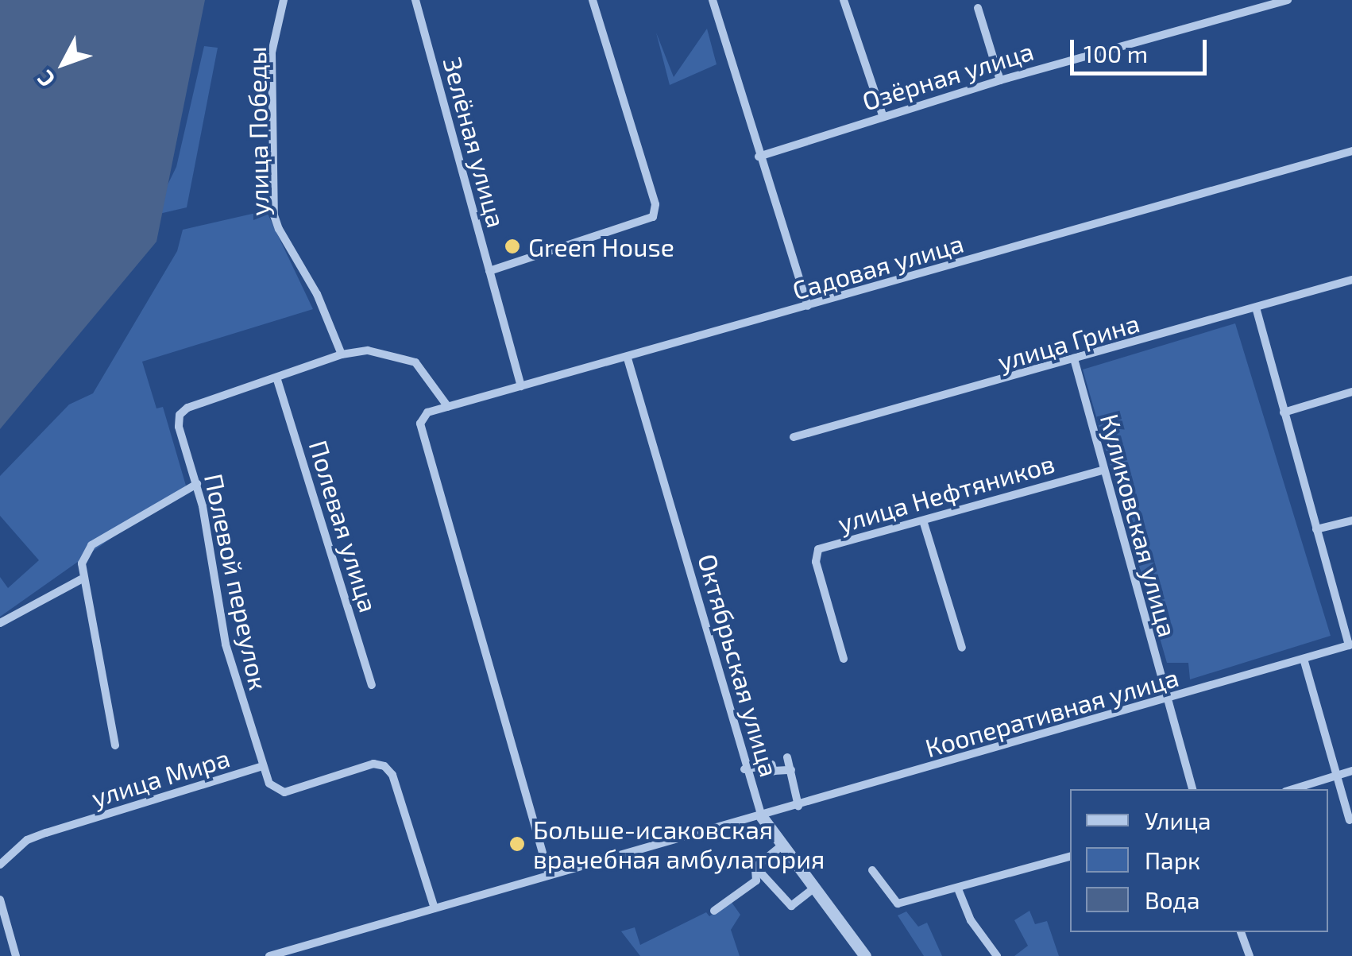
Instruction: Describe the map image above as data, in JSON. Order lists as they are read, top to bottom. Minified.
{"streets":{"street":["Озёрная улица","улица Победы","Зелёная улица","Садовая улица","улица Грина","улица Нефтяников","Куликовская улица","Полевая улица","Полевой переулок","Октябрьская улица","Кооперативная улица","улица Мира"]},"crossings":[["Зелёная улица","Садовая улица"],["Садовая улица","Октябрьская улица"],["Садовая улица","Кооперативная улица"],["улица Грина","Куликовская улица"],["улица Нефтяников","Куликовская улица"],["Куликовская улица","Кооперативная улица"],["Полевая улица","Полевой переулок"],["Полевой переулок","улица Мира"],["Октябрьская улица","Кооперативная улица"]],"places":["Green House","Больше-исаковская врачебная амбулатория"],"legend":["Улица","Парк","Вода"],"scale_bar":"100 m","north":"bottom left"}
